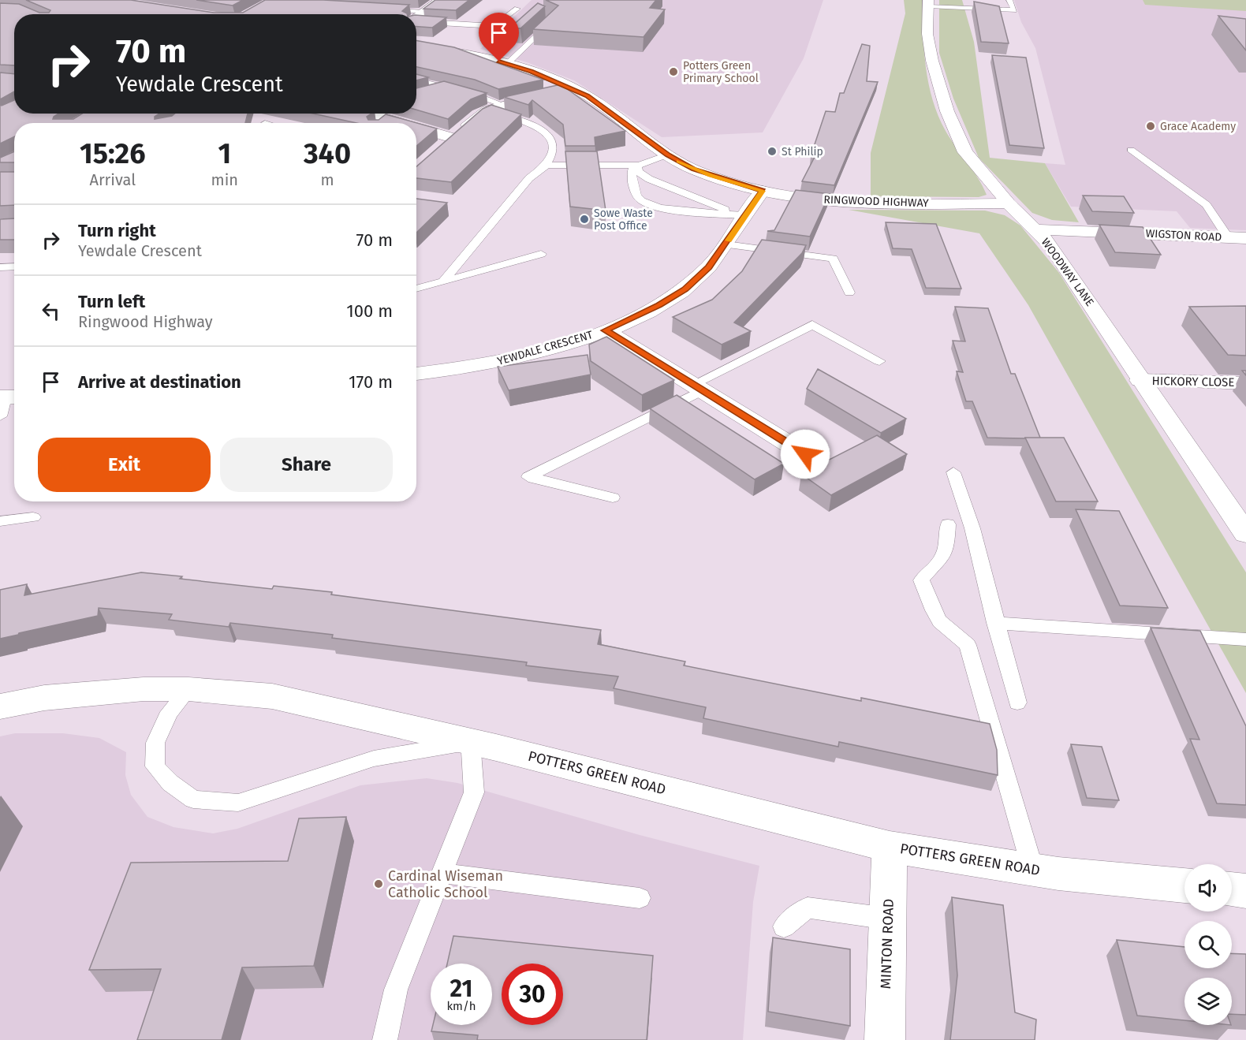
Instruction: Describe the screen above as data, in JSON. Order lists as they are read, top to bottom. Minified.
{"streets":{"street":["RINGWOOD HIGHWAY","WIGSTON ROAD","WOODWAY LANE","YEWDALE CRESCENT","HICKORY CLOSE","POTTERS GREEN ROAD","MINTON ROAD"]},"crossings":[["RINGWOOD HIGHWAY","WOODWAY LANE"],["RINGWOOD HIGHWAY","YEWDALE CRESCENT"],["WIGSTON ROAD","WOODWAY LANE"],["WOODWAY LANE","HICKORY CLOSE"],["POTTERS GREEN ROAD","MINTON ROAD"]],"places":["Potters Green Primary School","Grace Academy","St Philip","Sowe Waste Post Office","Cardinal Wiseman Catholic School"],"page":{"turn":["70 m","Yewdale Crescent"],"eta":["15:26","Arrival","1","min","340","m"],"list":[{"name":"Turn right","note":"Yewdale Crescent","value":"70 m"},{"name":"Turn left","note":"Ringwood Highway","value":"100 m"},{"name":"Arrive at destination","value":"170 m"}],"buttons":["Exit","Share"],"speed":"21 km/h","limit":"30"}}
